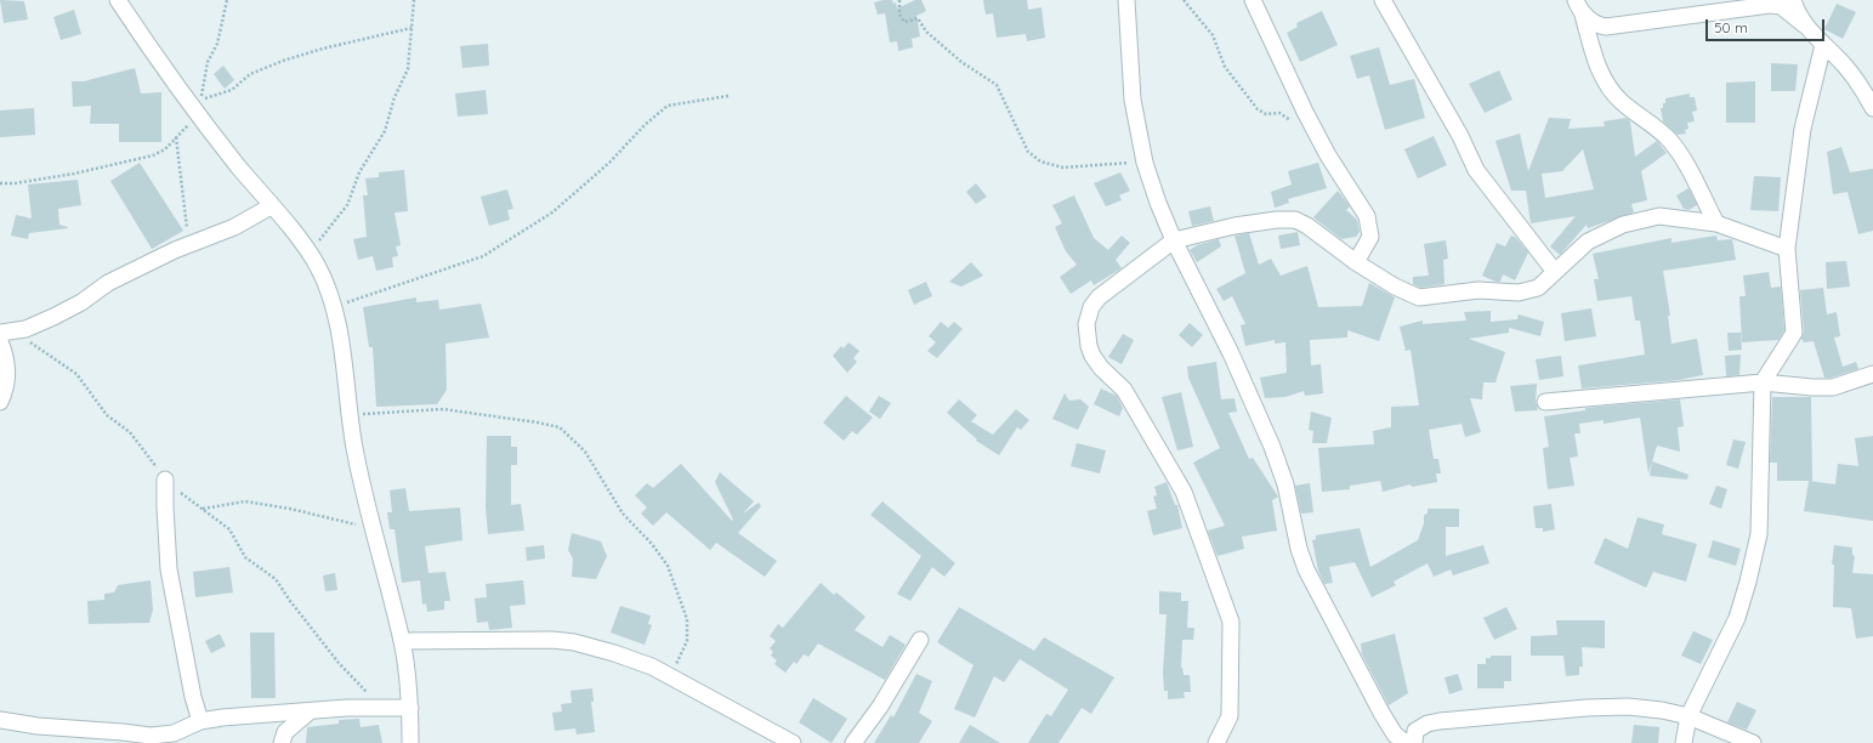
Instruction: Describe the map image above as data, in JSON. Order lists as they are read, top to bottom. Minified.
{"scale_bar":"50 m"}
